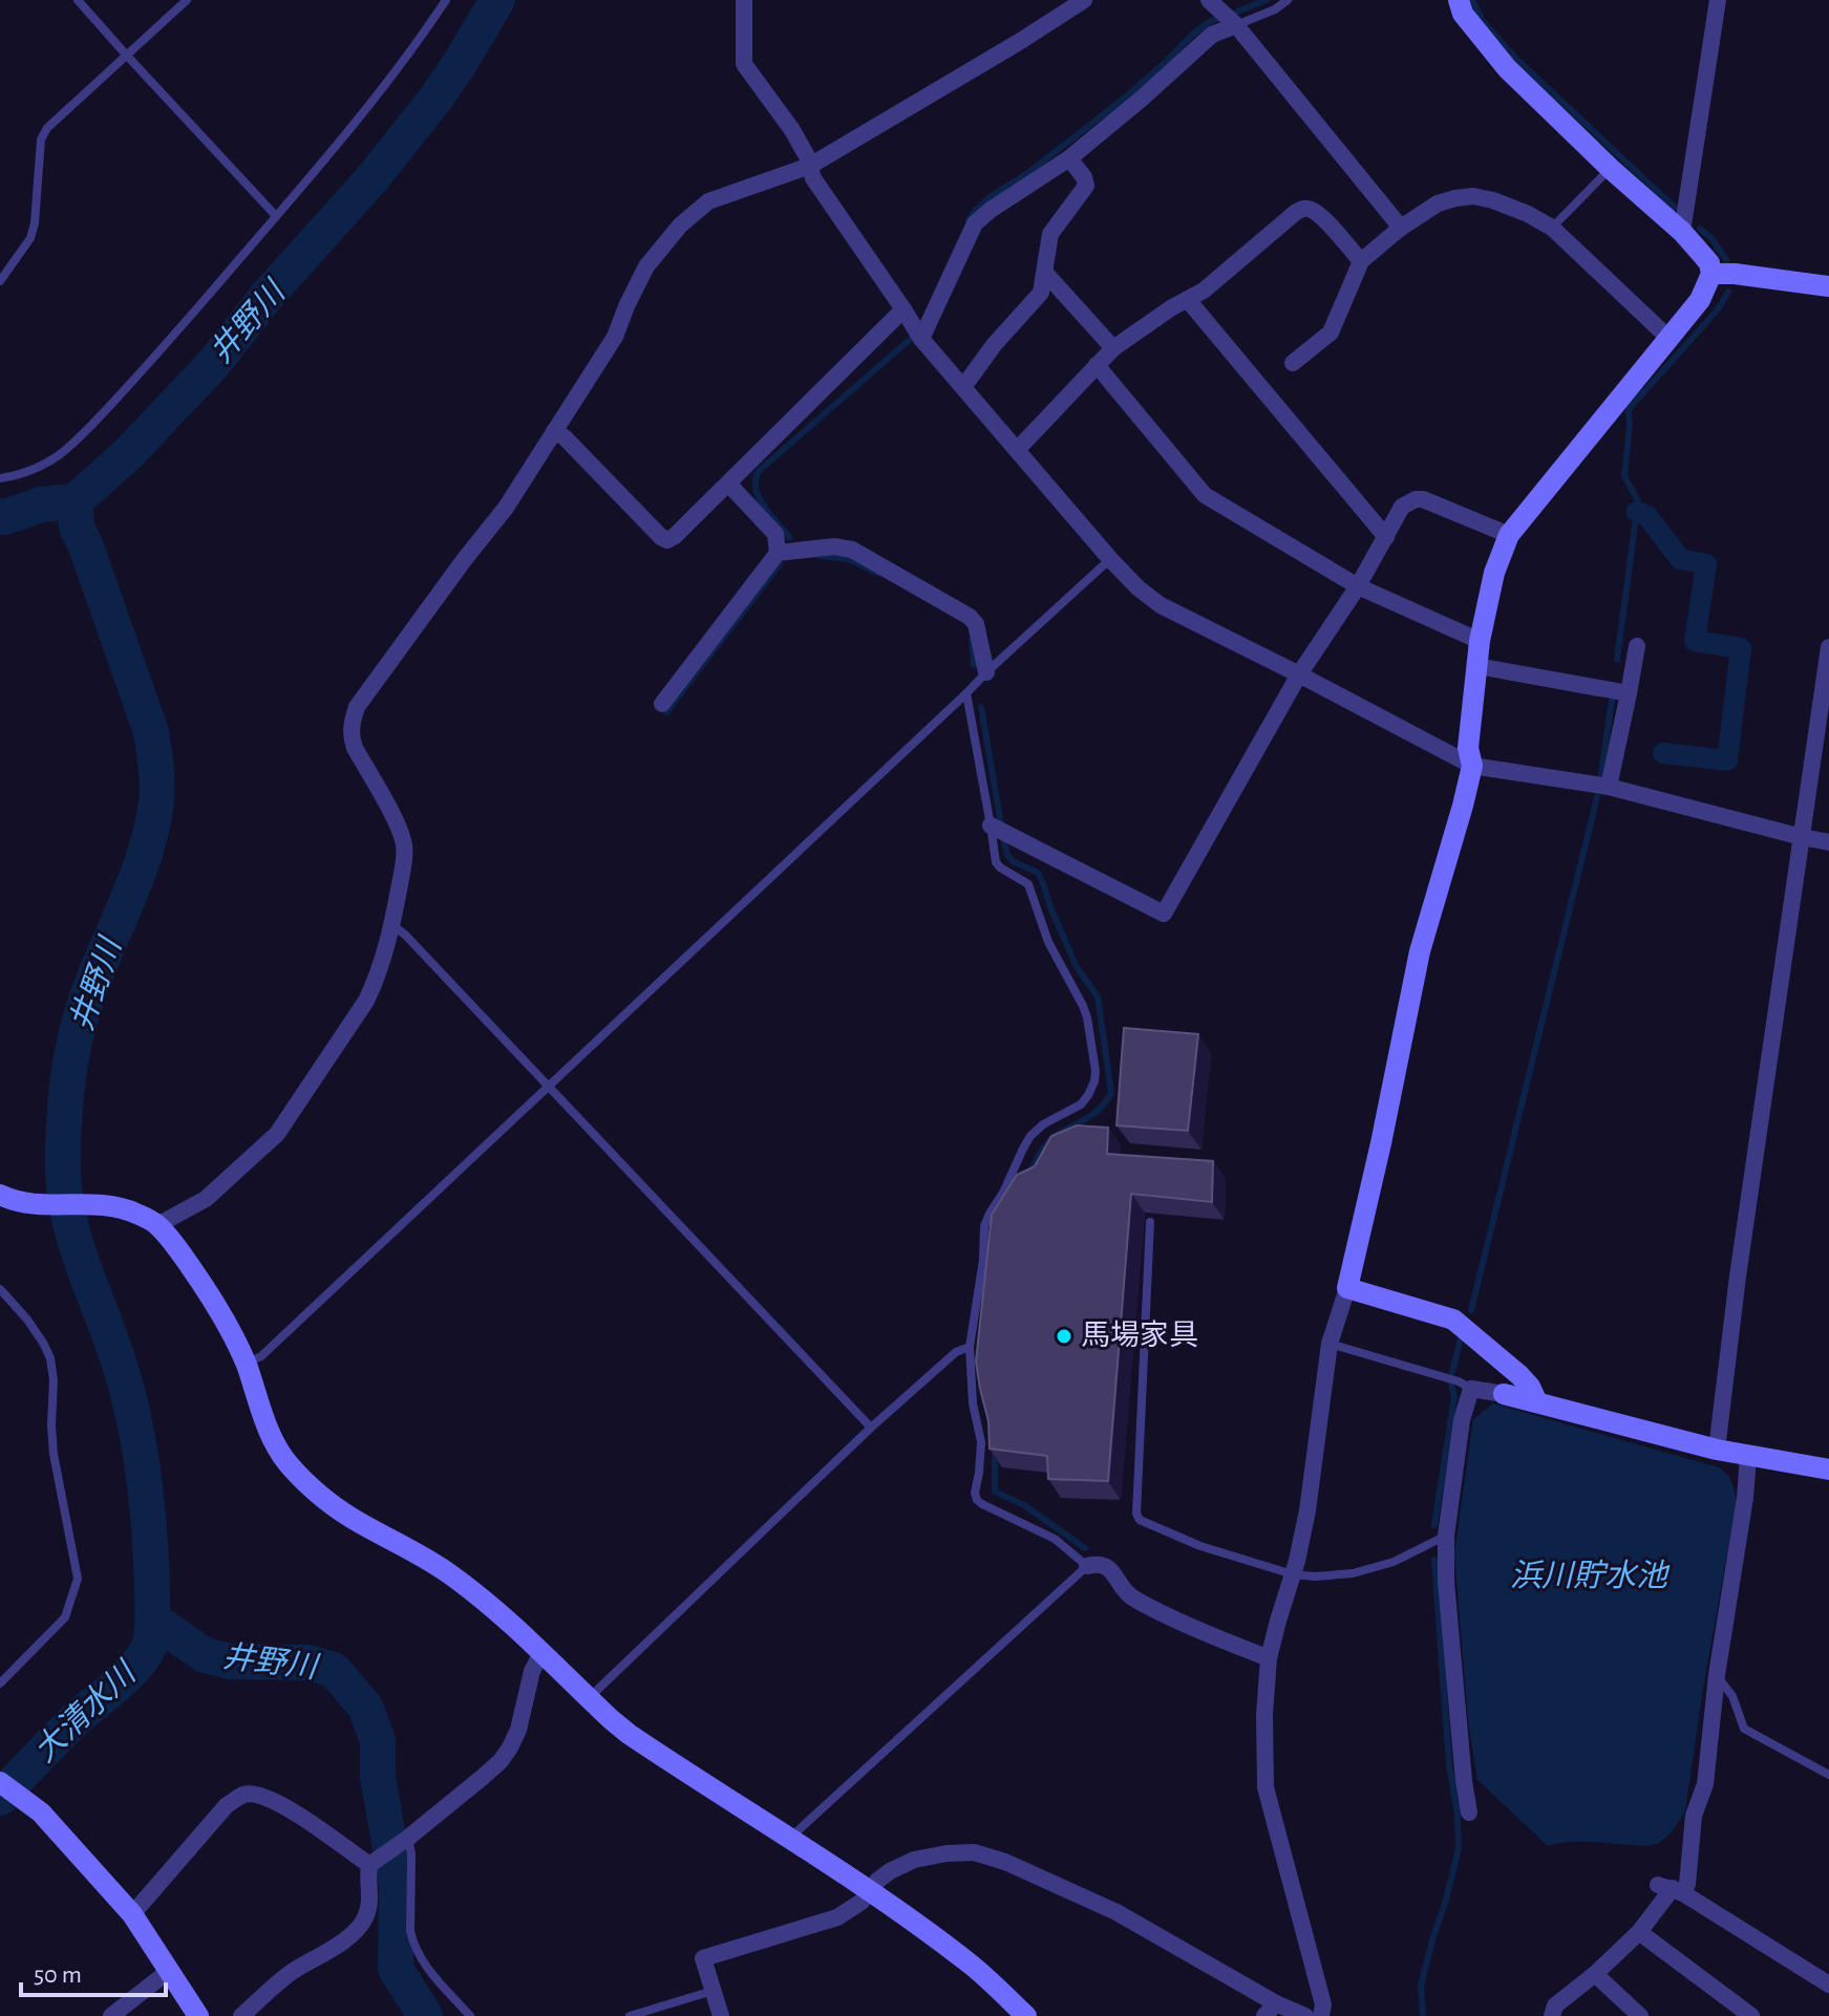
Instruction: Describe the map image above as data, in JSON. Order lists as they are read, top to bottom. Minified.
{"water":["井野川","浜川貯水池","大清水川"],"places":["馬場家具"],"scale_bar":"50 m"}
